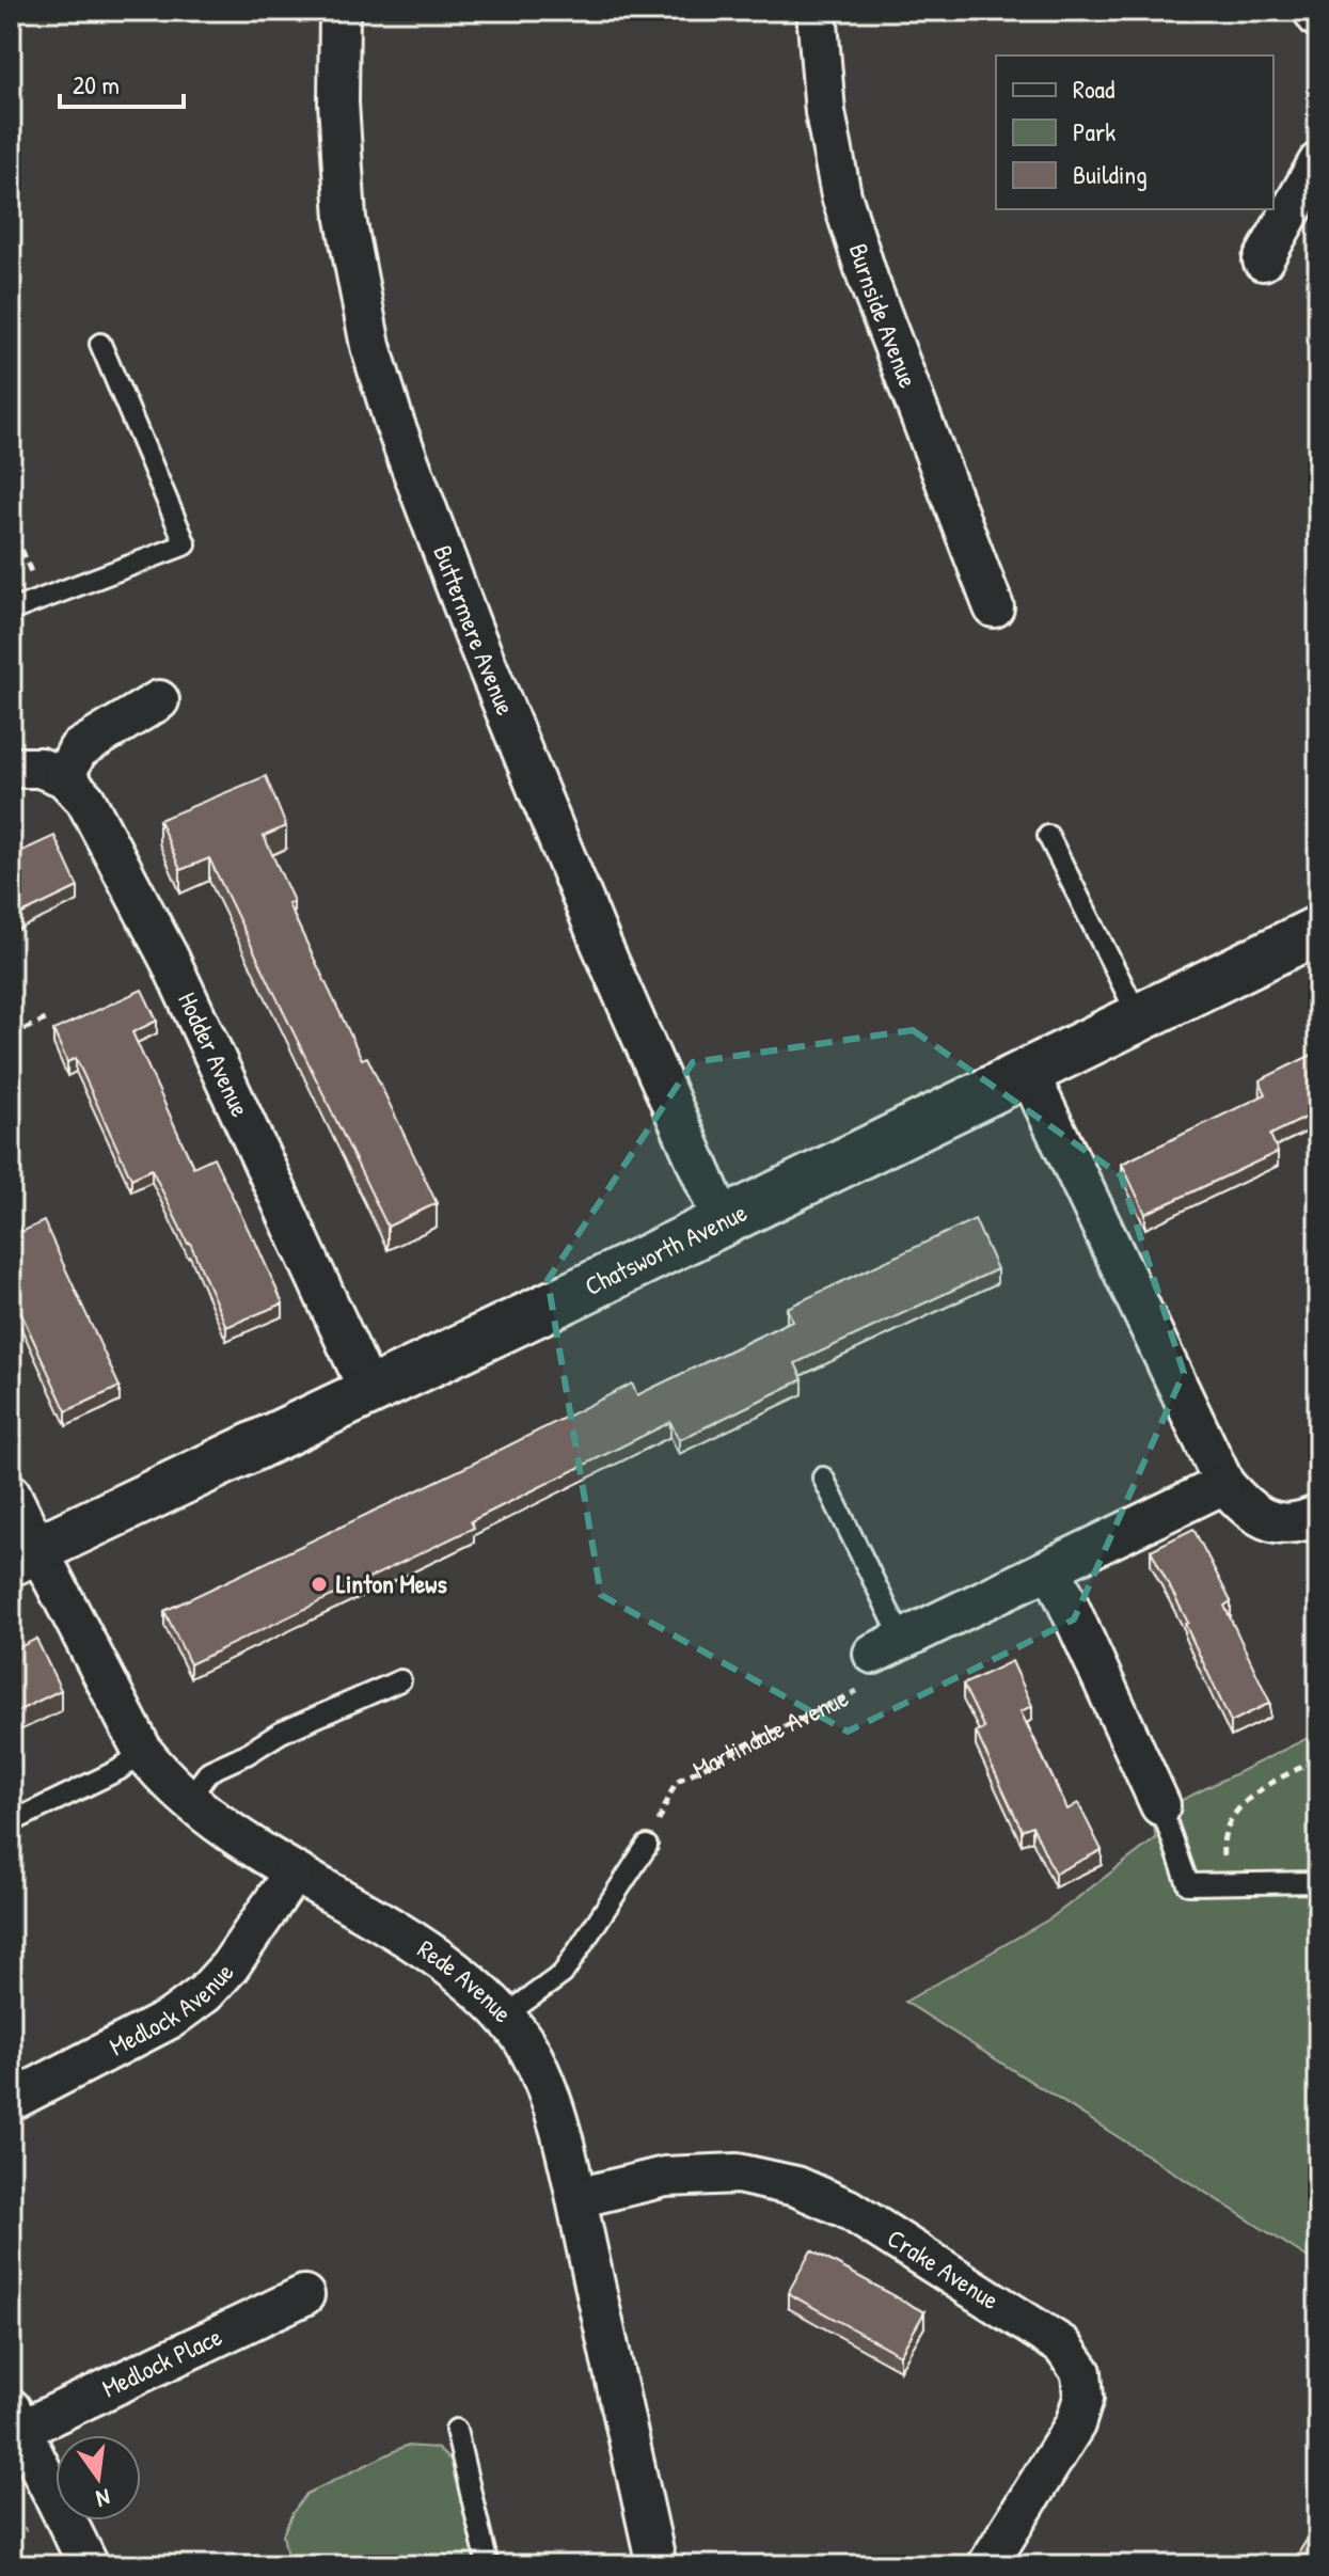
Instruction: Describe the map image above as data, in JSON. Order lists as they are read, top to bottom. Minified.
{"streets":{"street":["Burnside Avenue","Buttermere Avenue","Hodder Avenue","Chatsworth Avenue","Rede Avenue","Medlock Avenue","Crake Avenue","Medlock Place"],"path":["Martindale Avenue"]},"crossings":[["Buttermere Avenue","Chatsworth Avenue"],["Hodder Avenue","Chatsworth Avenue"],["Chatsworth Avenue","Rede Avenue"],["Rede Avenue","Medlock Avenue"],["Rede Avenue","Crake Avenue"]],"places":["Linton Mews"],"legend":["Road","Park","Building"],"scale_bar":"20 m","north":"bottom"}
